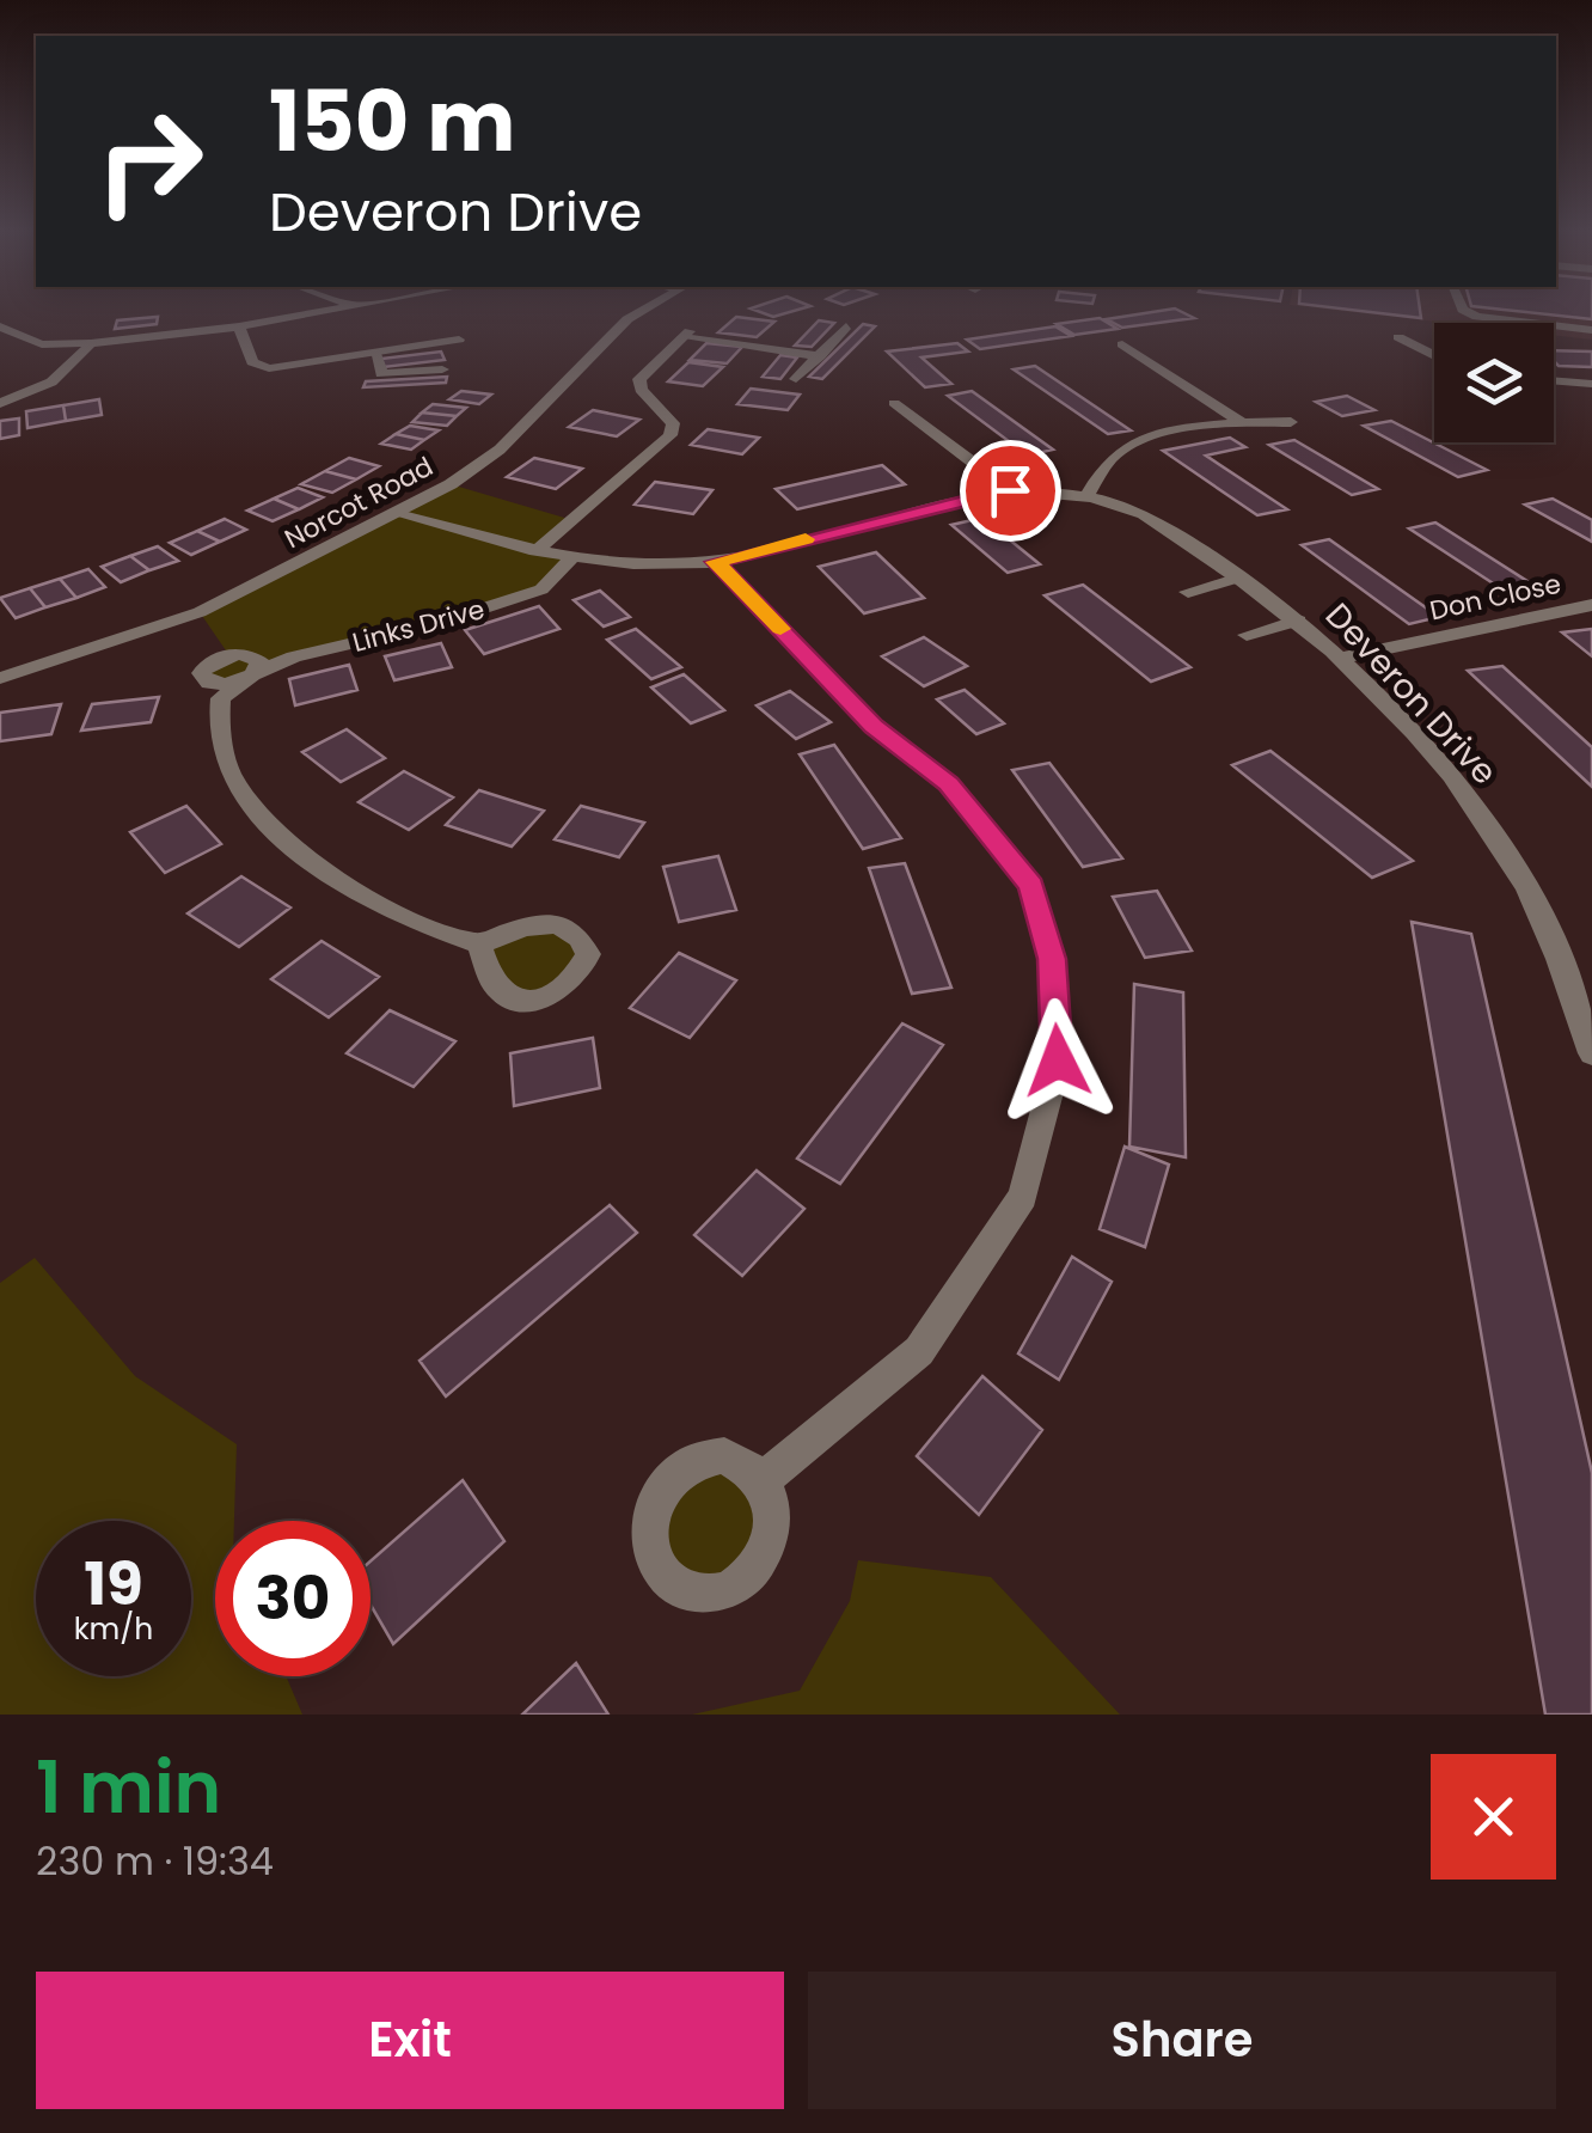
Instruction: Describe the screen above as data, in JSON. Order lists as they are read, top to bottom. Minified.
{"streets":{"street":["Norcot Road","Don Close","Links Drive","Deveron Drive"]},"crossings":[["Don Close","Deveron Drive"]],"page":{"turn":["150 m","Deveron Drive"],"speed":"19 km/h","limit":"30","heading":["1 min","230 m · 19:34"],"buttons":["Exit","Share"]}}
